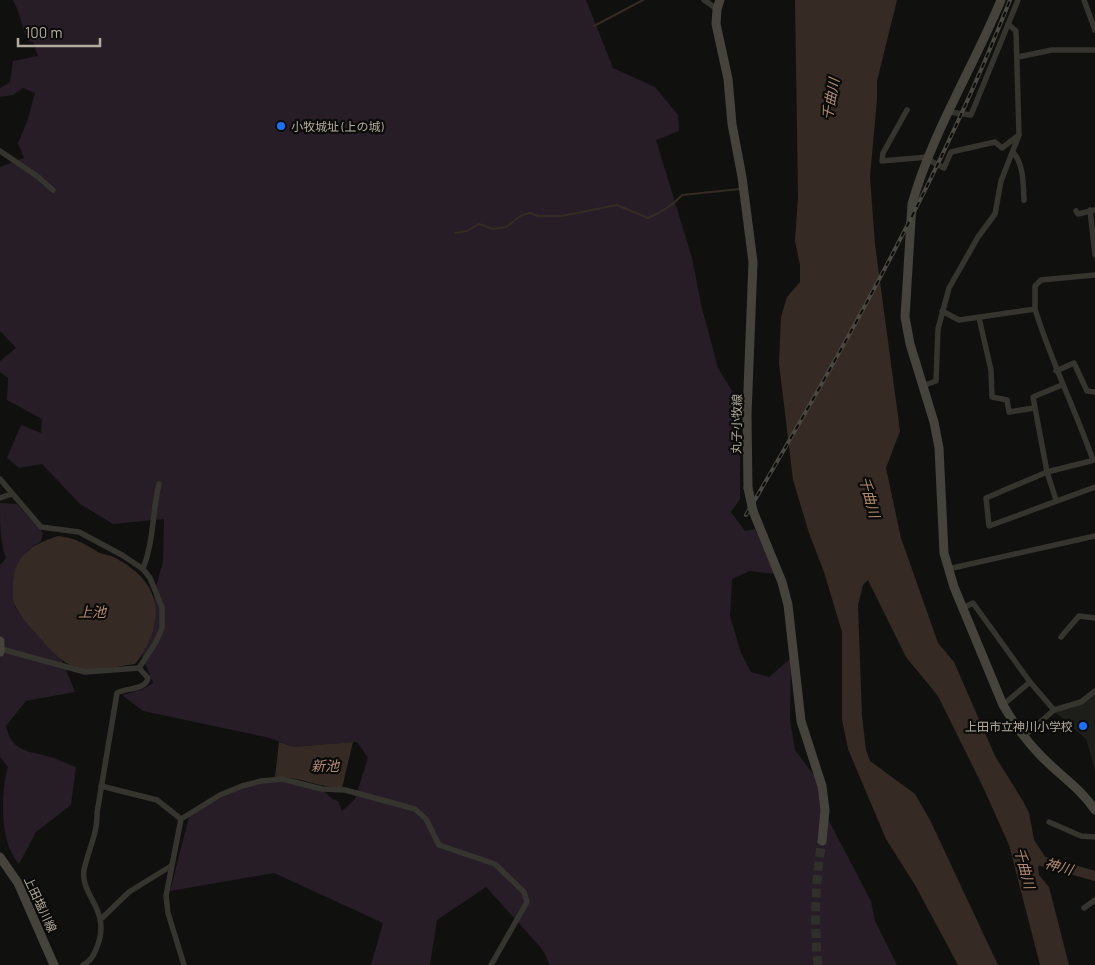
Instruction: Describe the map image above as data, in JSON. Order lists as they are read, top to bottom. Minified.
{"streets":{"street":["丸子小牧線","上田塩川線"]},"water":["千曲川","上池","新池","神川"],"places":["小牧城址 (上の城)","上田市立神川小学校"],"scale_bar":"100 m"}
